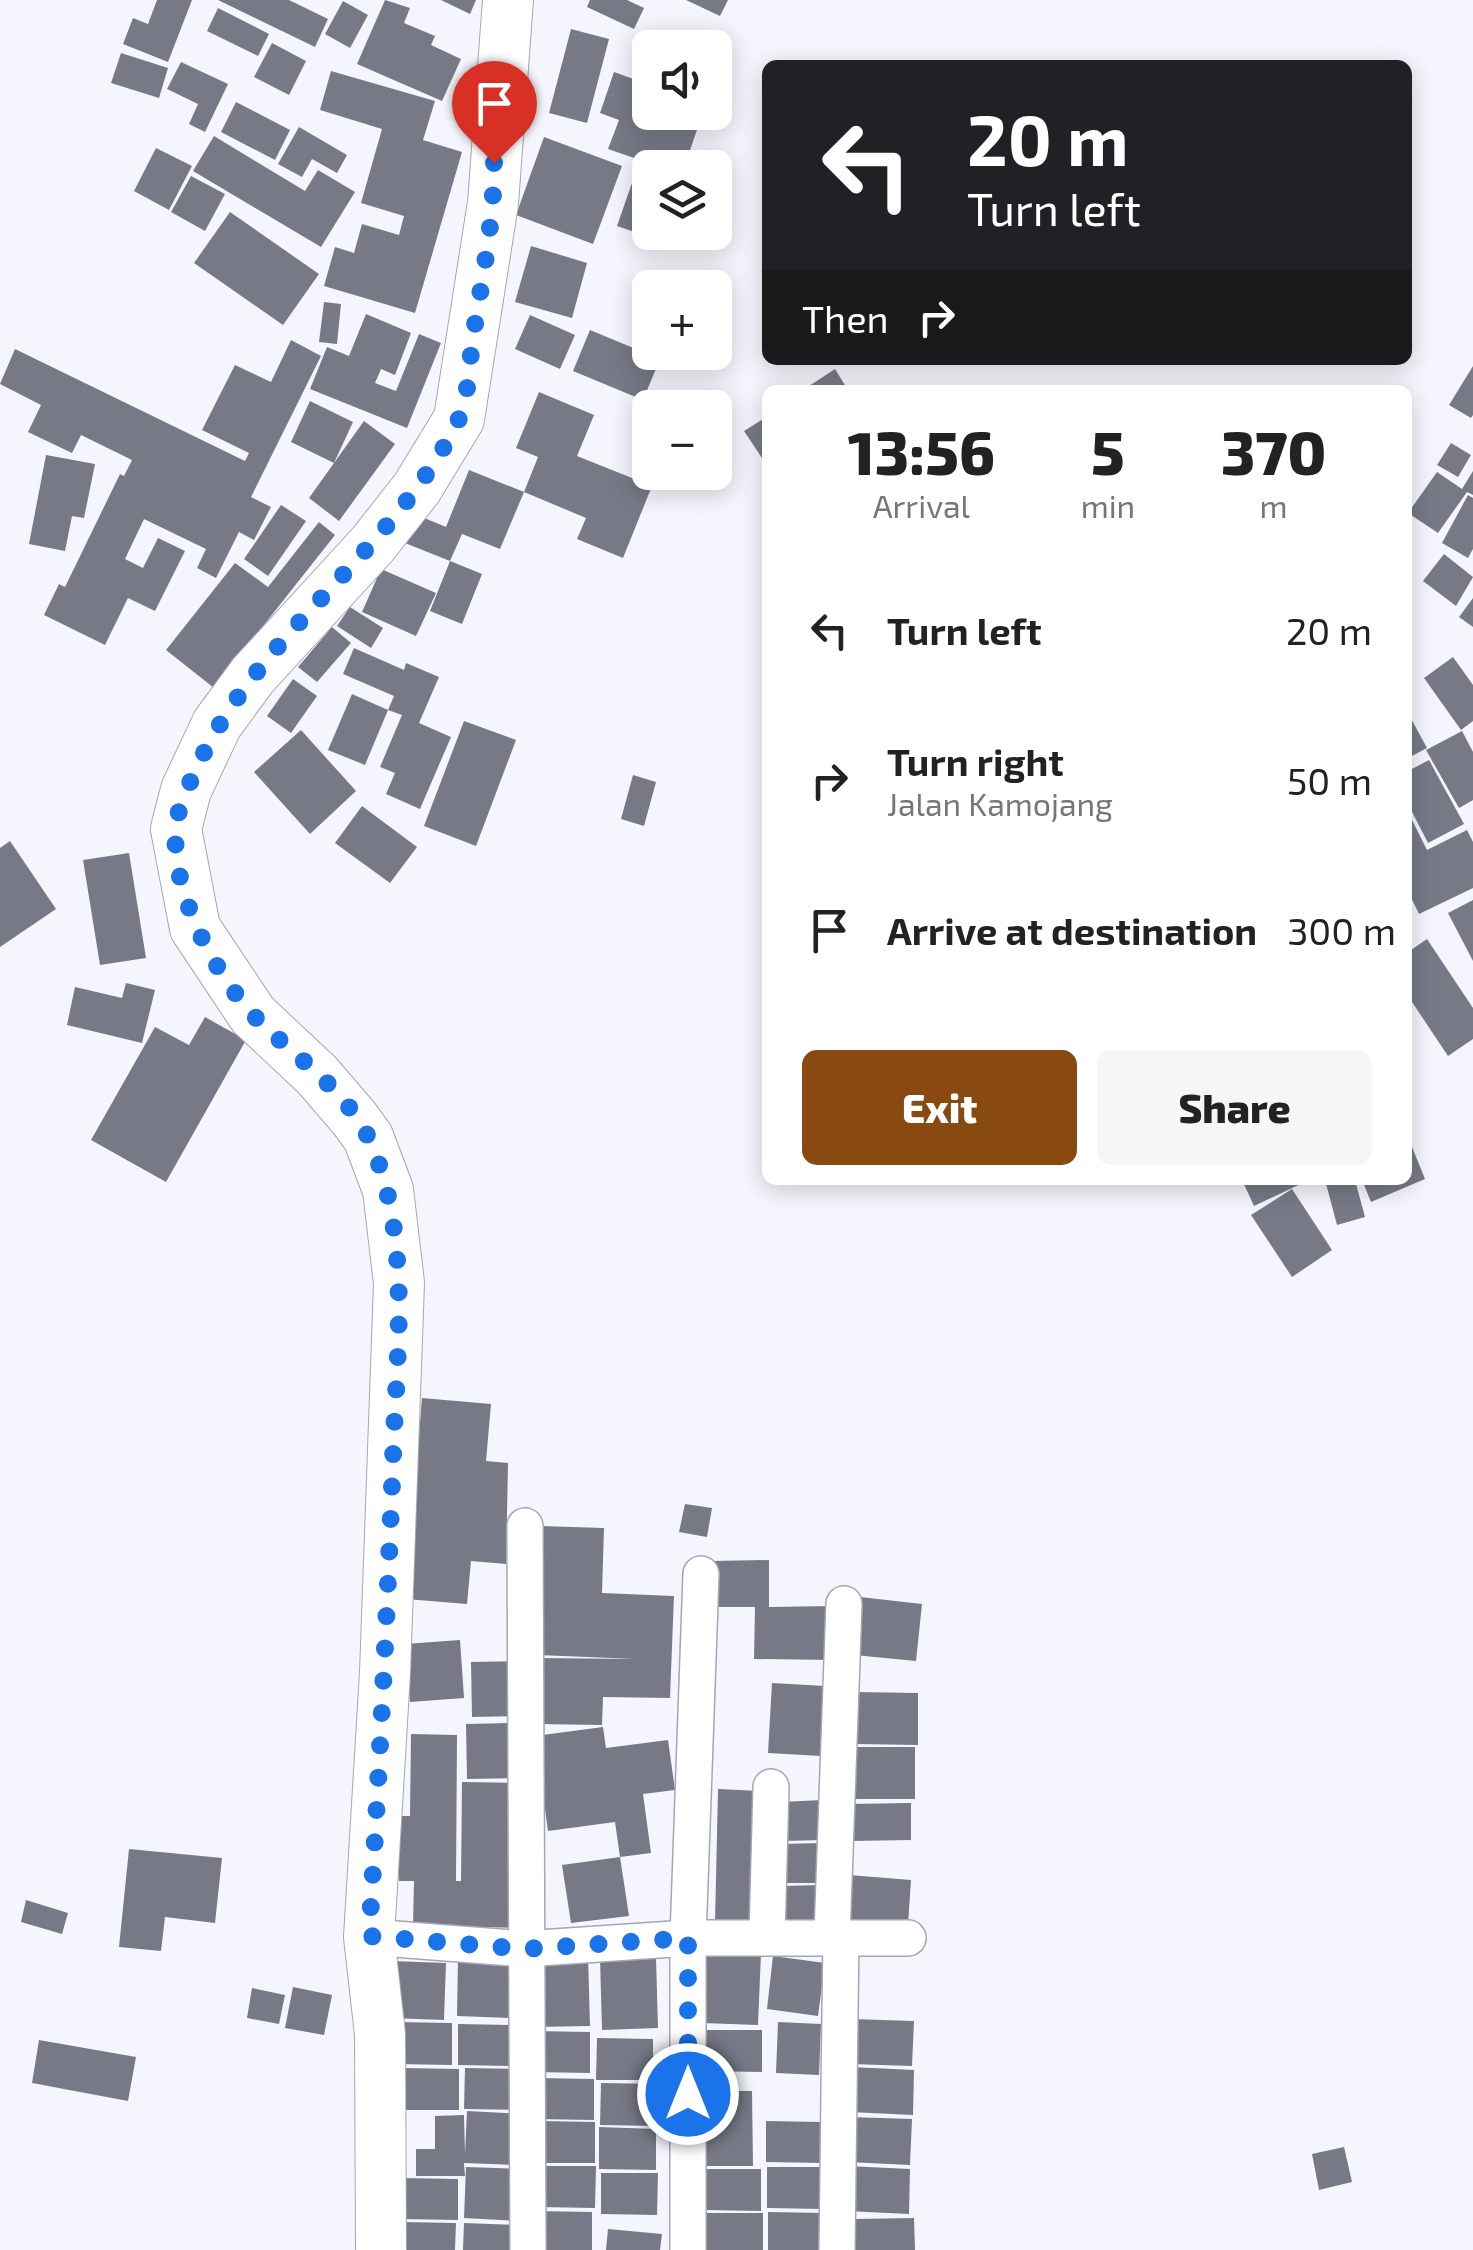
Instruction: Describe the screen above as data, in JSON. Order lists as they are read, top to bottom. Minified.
{"page":{"map_buttons":["+","−"],"turn":["20 m","Turn left"],"then":"Then","eta":["13:56","Arrival","5","min","370","m"],"list":[{"name":"Turn left","value":"20 m"},{"name":"Turn right","note":"Jalan Kamojang","value":"50 m"},{"name":"Arrive at destination","value":"300 m"}],"buttons":["Exit","Share"]}}
